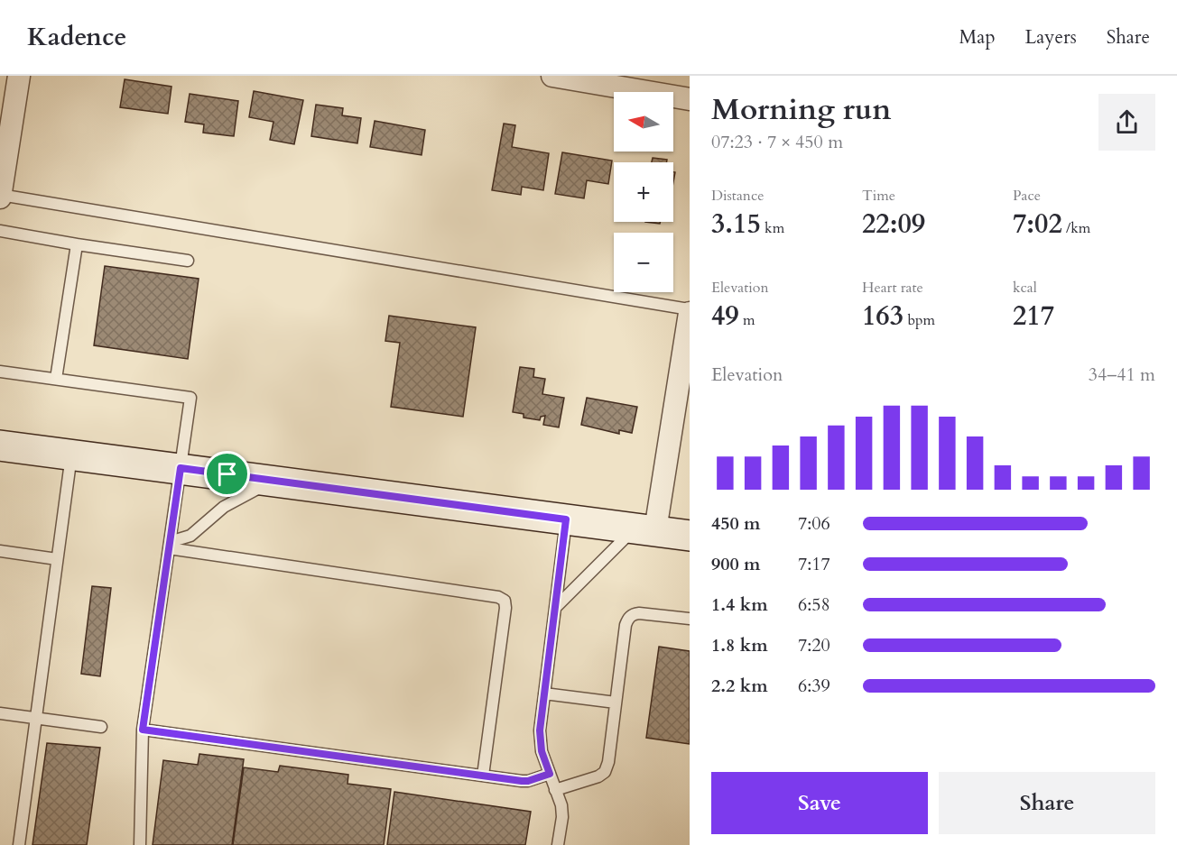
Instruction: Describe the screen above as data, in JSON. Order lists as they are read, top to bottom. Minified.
{"north":"left","page":{"header":"Kadence","nav":["Map","Layers","Share"],"heading":["Morning run","07:23 · 7 × 450 m"],"map_buttons":["+","−"],"stats":[["Distance","3.15 km"],["Time","22:09"],["Pace","7:02 /km"],["Elevation","49 m"],["Heart rate","163 bpm"],["kcal","217"]],"chart":["Elevation","34–41 m"],"list":[{"name":"450 m","note":"7:06"},{"name":"900 m","note":"7:17"},{"name":"1.4 km","note":"6:58"},{"name":"1.8 km","note":"7:20"},{"name":"2.2 km","note":"6:39"}],"buttons":["Save","Share"]}}
